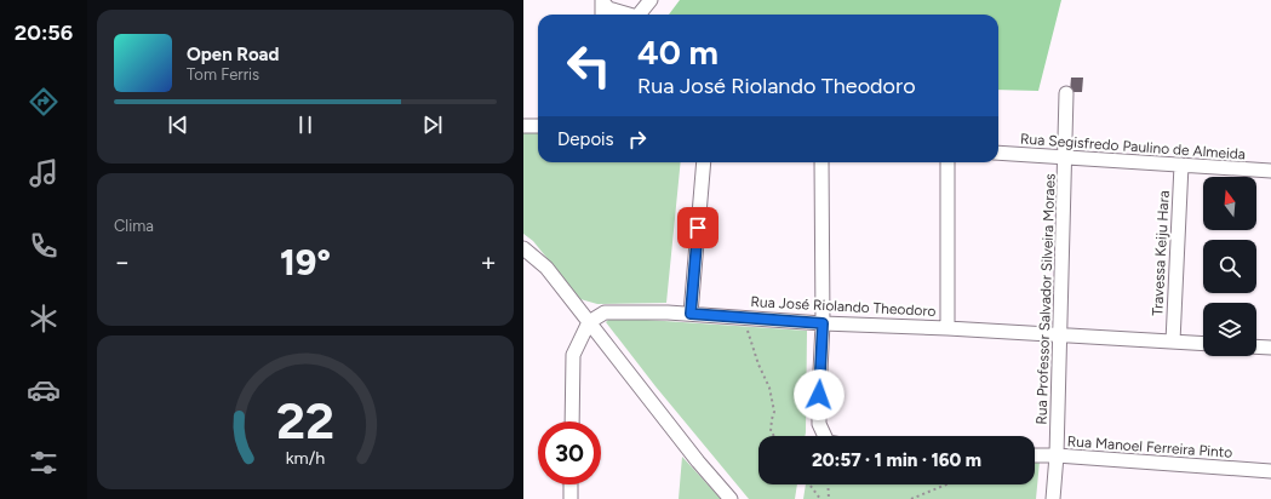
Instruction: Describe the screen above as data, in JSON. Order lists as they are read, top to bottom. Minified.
{"streets":{"street":["Rua Segisfredo Paulino de Almeida","Travessa Keiju Hara","Rua Professor Salvador Silveira Moraes","Rua José Riolando Theodoro","Rua Manoel Ferreira Pinto"]},"crossings":[["Rua Segisfredo Paulino de Almeida","Travessa Keiju Hara"],["Rua Segisfredo Paulino de Almeida","Rua Professor Salvador Silveira Moraes"],["Travessa Keiju Hara","Rua José Riolando Theodoro"],["Rua Professor Salvador Silveira Moraes","Rua José Riolando Theodoro"],["Rua Professor Salvador Silveira Moraes","Rua Manoel Ferreira Pinto"]],"north":"top","page":{"tabs":"20:56","turn":["40 m","Rua José Riolando Theodoro"],"song":["Open Road","Tom Ferris"],"then":"Depois","tile":"Clima","heat":["−","19°","+"],"limit":"30","trip":"20:57 · 1 min · 160 m","gauge":["22","km/h"]}}
